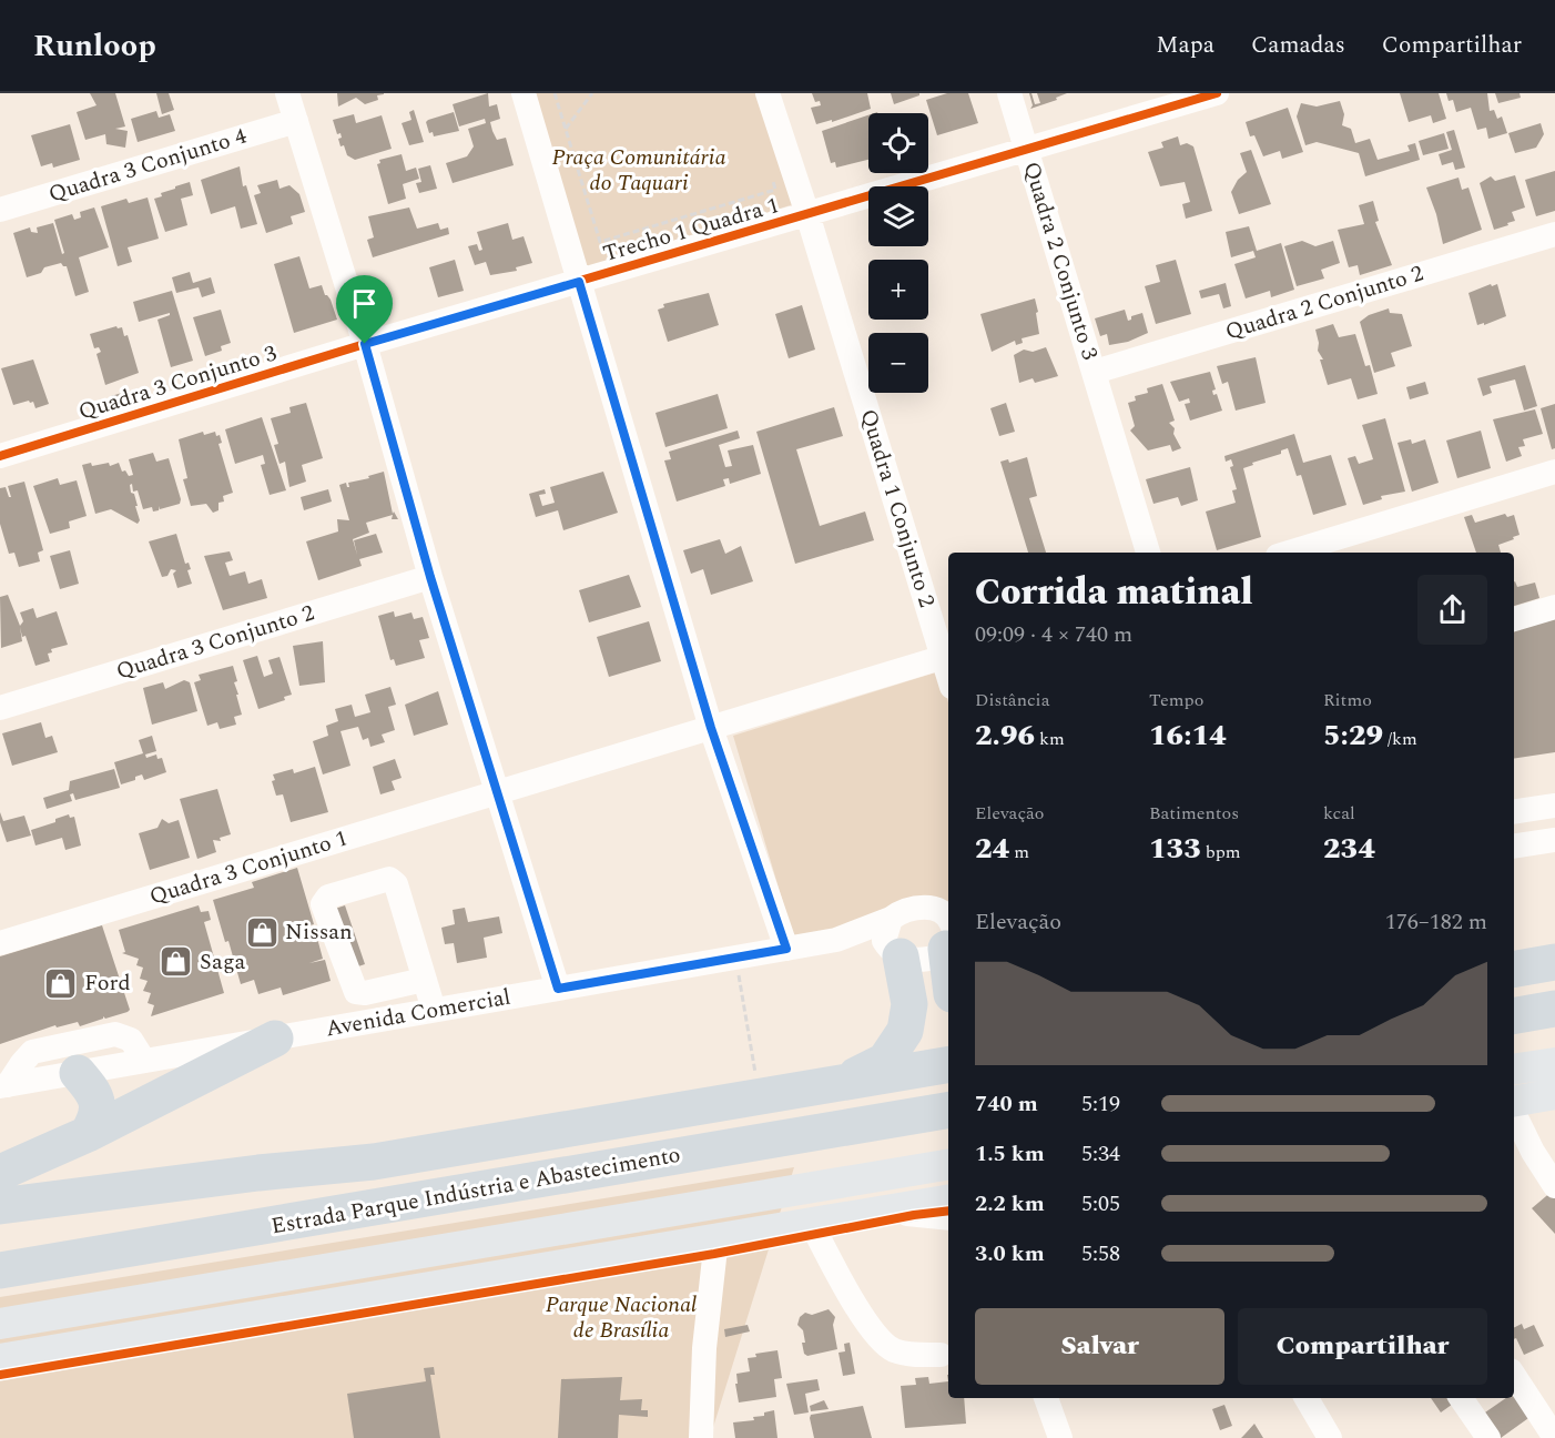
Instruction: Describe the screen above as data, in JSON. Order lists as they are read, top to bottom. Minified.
{"streets":{"highway":["Estrada Parque Indústria e Abastecimento"],"street":["Quadra 3 Conjunto 4","Trecho 1 Quadra 1","Quadra 2 Conjunto 3","Quadra 2 Conjunto 2","Quadra 3 Conjunto 3","Quadra 1 Conjunto 2","Quadra 3 Conjunto 2","Quadra 3 Conjunto 1","Avenida Comercial"]},"crossings":[["Trecho 1 Quadra 1","Quadra 2 Conjunto 3"],["Trecho 1 Quadra 1","Quadra 3 Conjunto 3"],["Trecho 1 Quadra 1","Quadra 1 Conjunto 2"],["Quadra 2 Conjunto 3","Quadra 2 Conjunto 2"],["Quadra 1 Conjunto 2","Quadra 3 Conjunto 1"]],"parks":["Praça Comunitária do Taquari","Parque Nacional de Brasília"],"places":{"shop":["Nissan","Saga","Ford"]},"page":{"header":"Runloop","nav":["Mapa","Camadas","Compartilhar"],"map_buttons":["+","−"],"heading":["Corrida matinal","09:09 · 4 × 740 m"],"stats":[["Distância","2.96 km"],["Tempo","16:14"],["Ritmo","5:29 /km"],["Elevação","24 m"],["Batimentos","133 bpm"],["kcal","234"]],"chart":["Elevação","176–182 m"],"list":[{"name":"740 m","note":"5:19"},{"name":"1.5 km","note":"5:34"},{"name":"2.2 km","note":"5:05"},{"name":"3.0 km","note":"5:58"}],"buttons":["Salvar","Compartilhar"]}}
